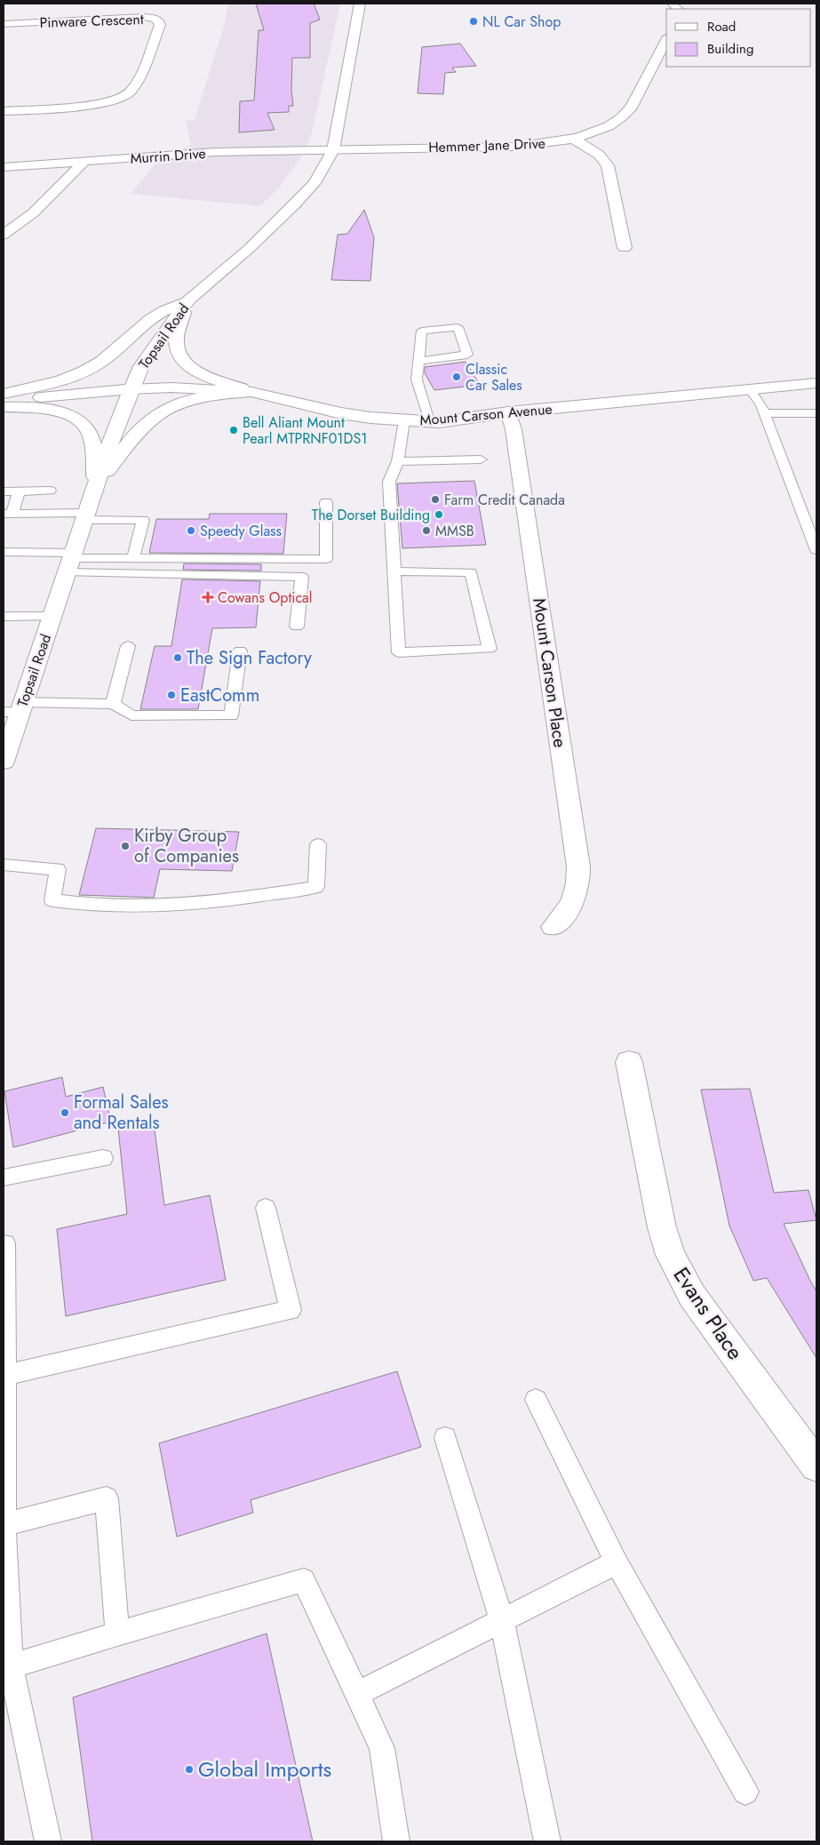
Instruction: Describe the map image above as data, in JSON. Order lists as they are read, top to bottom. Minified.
{"streets":{"main road":["Pinware Crescent","Hemmer Jane Drive","Murrin Drive","Topsail Road","Mount Carson Avenue","Mount Carson Place","Evans Place"]},"crossings":[["Hemmer Jane Drive","Murrin Drive"],["Hemmer Jane Drive","Topsail Road"],["Murrin Drive","Topsail Road"],["Topsail Road","Mount Carson Avenue"],["Mount Carson Avenue","Mount Carson Place"]],"places":{"other":["NL Car Shop","Classic Car Sales","Bell Aliant Mount Pearl MTPRNF01DS1","Farm Credit Canada","The Dorset Building","Speedy Glass","MMSB","The Sign Factory","EastComm","Kirby Group of Companies","Formal Sales and Rentals","Global Imports"],"health":["Cowans Optical"]},"legend":["Road","Building"]}
